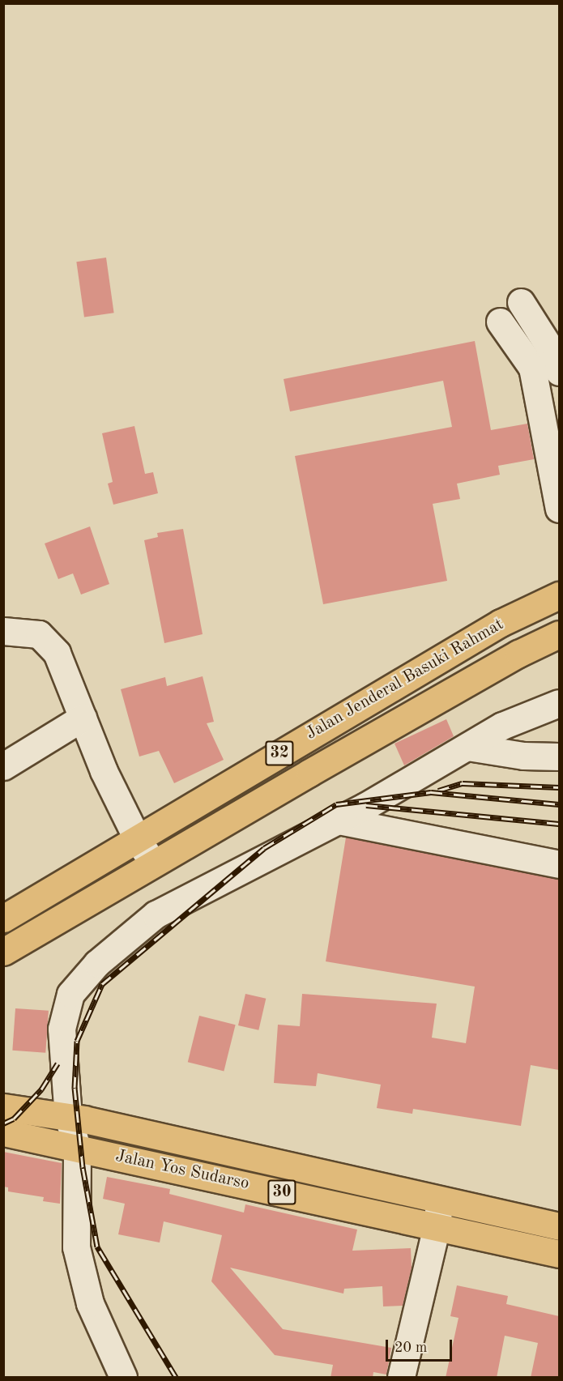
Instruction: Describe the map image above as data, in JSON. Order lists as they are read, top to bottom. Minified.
{"streets":{"highway":["Jalan Jenderal Basuki Rahmat","32","Jalan Yos Sudarso","30"]},"scale_bar":"20 m"}
